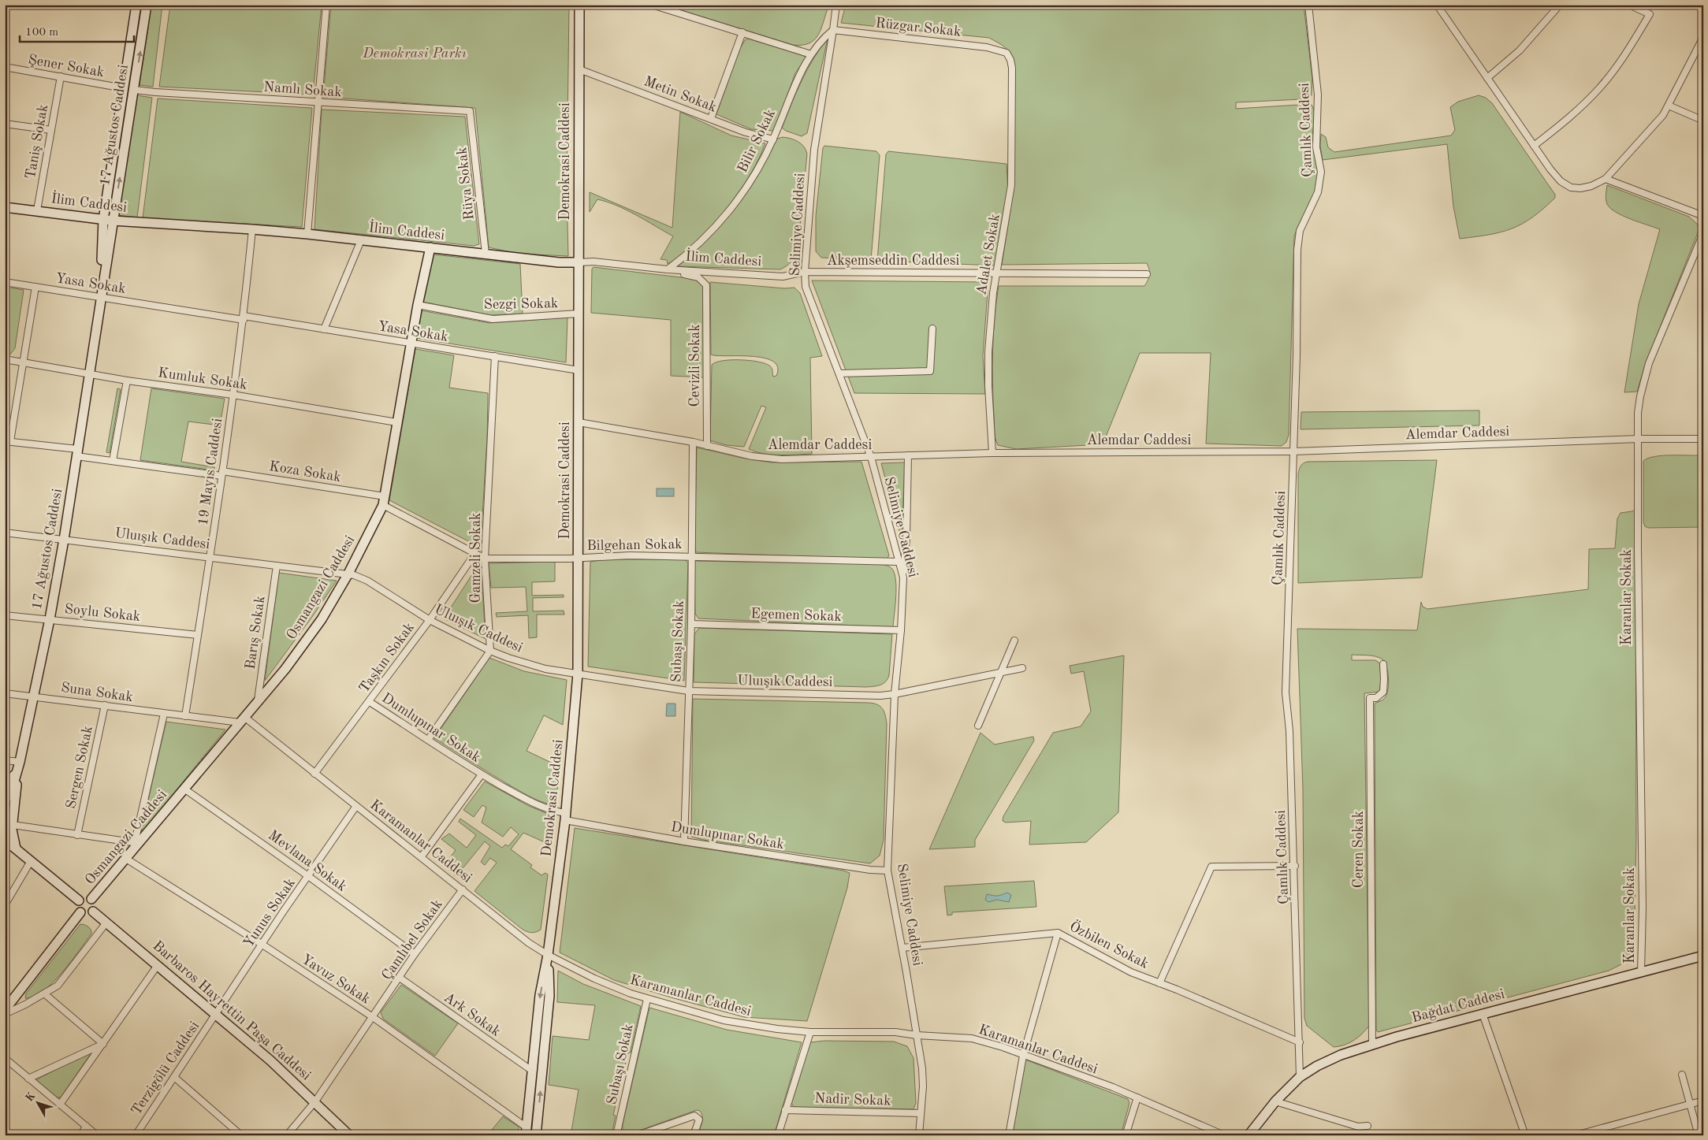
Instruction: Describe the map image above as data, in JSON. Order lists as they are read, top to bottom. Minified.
{"streets":{"street":["Rüzgar Sokak","Şener Sokak","Namlı Sokak","Metin Sokak","17 Ağustos Caddesi","Çamlık Caddesi","Bilir Sokak","Taniş Sokak","Demokrasi Caddesi","Rüya Sokak","İlim Caddesi","Selimiye Caddesi","Adalet Sokak","Akşemseddin Caddesi","Yasa Sokak","Sezgi Sokak","Cevizli Sokak","Kumluk Sokak","Alemdar Caddesi","19 Mayıs Caddesi","Koza Sokak","Uluışık Caddesi","Bilgehan Sokak","Gamzeli Sokak","Osmangazi Caddesi","Karanlar Sokak","Soylu Sokak","Egemen Sokak","Barış Sokak","Subaşı Sokak","Taşkın Sokak","Suna Sokak","Dumlupınar Sokak","Sergen Sokak","Karamanlar Caddesi","Ceren Sokak","Mevlana Sokak","Yunus Sokak","Çamlıbel Sokak","Özbilen Sokak","Yavuz Sokak","Bağdat Caddesi","Barbaros Hayrettin Paşa Caddesi","Ark Sokak","Terzigölü Caddesi","Nadir Sokak"]},"crossings":[["Rüzgar Sokak","Bilir Sokak"],["Rüzgar Sokak","Selimiye Caddesi"],["Rüzgar Sokak","Adalet Sokak"],["Şener Sokak","17 Ağustos Caddesi"],["Şener Sokak","Taniş Sokak"],["Namlı Sokak","17 Ağustos Caddesi"],["Namlı Sokak","Rüya Sokak"],["Metin Sokak","Bilir Sokak"],["Metin Sokak","Demokrasi Caddesi"],["17 Ağustos Caddesi","İlim Caddesi"],["17 Ağustos Caddesi","Yasa Sokak"],["17 Ağustos Caddesi","Kumluk Sokak"],["17 Ağustos Caddesi","Koza Sokak"],["17 Ağustos Caddesi","Uluışık Caddesi"],["17 Ağustos Caddesi","Soylu Sokak"],["17 Ağustos Caddesi","Suna Sokak"],["Çamlık Caddesi","Alemdar Caddesi"],["Çamlık Caddesi","Özbilen Sokak"],["Çamlık Caddesi","Bağdat Caddesi"],["Bilir Sokak","İlim Caddesi"],["Bilir Sokak","Selimiye Caddesi"],["Bilir Sokak","Cevizli Sokak"],["Taniş Sokak","İlim Caddesi"],["Demokrasi Caddesi","İlim Caddesi"],["Demokrasi Caddesi","Yasa Sokak"],["Demokrasi Caddesi","Sezgi Sokak"],["Demokrasi Caddesi","Alemdar Caddesi"],["Demokrasi Caddesi","Uluışık Caddesi"],["Demokrasi Caddesi","Bilgehan Sokak"],["Demokrasi Caddesi","Dumlupınar Sokak"],["Demokrasi Caddesi","Karamanlar Caddesi"],["Demokrasi Caddesi","Yavuz Sokak"],["Demokrasi Caddesi","Ark Sokak"],["Rüya Sokak","İlim Caddesi"],["İlim Caddesi","Selimiye Caddesi"],["İlim Caddesi","Akşemseddin Caddesi"],["İlim Caddesi","Cevizli Sokak"],["İlim Caddesi","19 Mayıs Caddesi"],["İlim Caddesi","Osmangazi Caddesi"],["Selimiye Caddesi","Akşemseddin Caddesi"],["Selimiye Caddesi","Alemdar Caddesi"],["Selimiye Caddesi","Uluışık Caddesi"],["Selimiye Caddesi","Bilgehan Sokak"],["Selimiye Caddesi","Egemen Sokak"],["Selimiye Caddesi","Dumlupınar Sokak"],["Selimiye Caddesi","Karamanlar Caddesi"],["Selimiye Caddesi","Özbilen Sokak"],["Selimiye Caddesi","Nadir Sokak"],["Adalet Sokak","Akşemseddin Caddesi"],["Adalet Sokak","Alemdar Caddesi"],["Yasa Sokak","19 Mayıs Caddesi"],["Yasa Sokak","Gamzeli Sokak"],["Yasa Sokak","Osmangazi Caddesi"],["Sezgi Sokak","Osmangazi Caddesi"],["Cevizli Sokak","Alemdar Caddesi"],["Kumluk Sokak","19 Mayıs Caddesi"],["Kumluk Sokak","Osmangazi Caddesi"],["Alemdar Caddesi","Karanlar Sokak"],["Alemdar Caddesi","Subaşı Sokak"],["19 Mayıs Caddesi","Koza Sokak"],["19 Mayıs Caddesi","Uluışık Caddesi"],["19 Mayıs Caddesi","Soylu Sokak"],["19 Mayıs Caddesi","Suna Sokak"],["Koza Sokak","Osmangazi Caddesi"],["Uluışık Caddesi","Gamzeli Sokak"],["Uluışık Caddesi","Osmangazi Caddesi"],["Uluışık Caddesi","Barış Sokak"],["Uluışık Caddesi","Subaşı Sokak"],["Uluışık Caddesi","Taşkın Sokak"],["Bilgehan Sokak","Gamzeli Sokak"],["Bilgehan Sokak","Subaşı Sokak"],["Osmangazi Caddesi","Barış Sokak"],["Osmangazi Caddesi","Suna Sokak"],["Osmangazi Caddesi","Karamanlar Caddesi"],["Osmangazi Caddesi","Mevlana Sokak"],["Osmangazi Caddesi","Yavuz Sokak"],["Osmangazi Caddesi","Barbaros Hayrettin Paşa Caddesi"],["Karanlar Sokak","Bağdat Caddesi"],["Egemen Sokak","Subaşı Sokak"],["Subaşı Sokak","Dumlupınar Sokak"],["Subaşı Sokak","Karamanlar Caddesi"],["Taşkın Sokak","Dumlupınar Sokak"],["Taşkın Sokak","Karamanlar Caddesi"],["Suna Sokak","Sergen Sokak"],["Suna Sokak","Karamanlar Caddesi"],["Karamanlar Caddesi","Yunus Sokak"],["Karamanlar Caddesi","Çamlıbel Sokak"],["Ceren Sokak","Bağdat Caddesi"],["Mevlana Sokak","Yunus Sokak"],["Mevlana Sokak","Çamlıbel Sokak"],["Yunus Sokak","Yavuz Sokak"],["Yunus Sokak","Barbaros Hayrettin Paşa Caddesi"],["Yunus Sokak","Terzigölü Caddesi"],["Çamlıbel Sokak","Yavuz Sokak"],["Çamlıbel Sokak","Barbaros Hayrettin Paşa Caddesi"],["Çamlıbel Sokak","Ark Sokak"],["Barbaros Hayrettin Paşa Caddesi","Terzigölü Caddesi"]],"parks":["Demokrasi Parkı"],"scale_bar":"100 m","north":"top left"}
